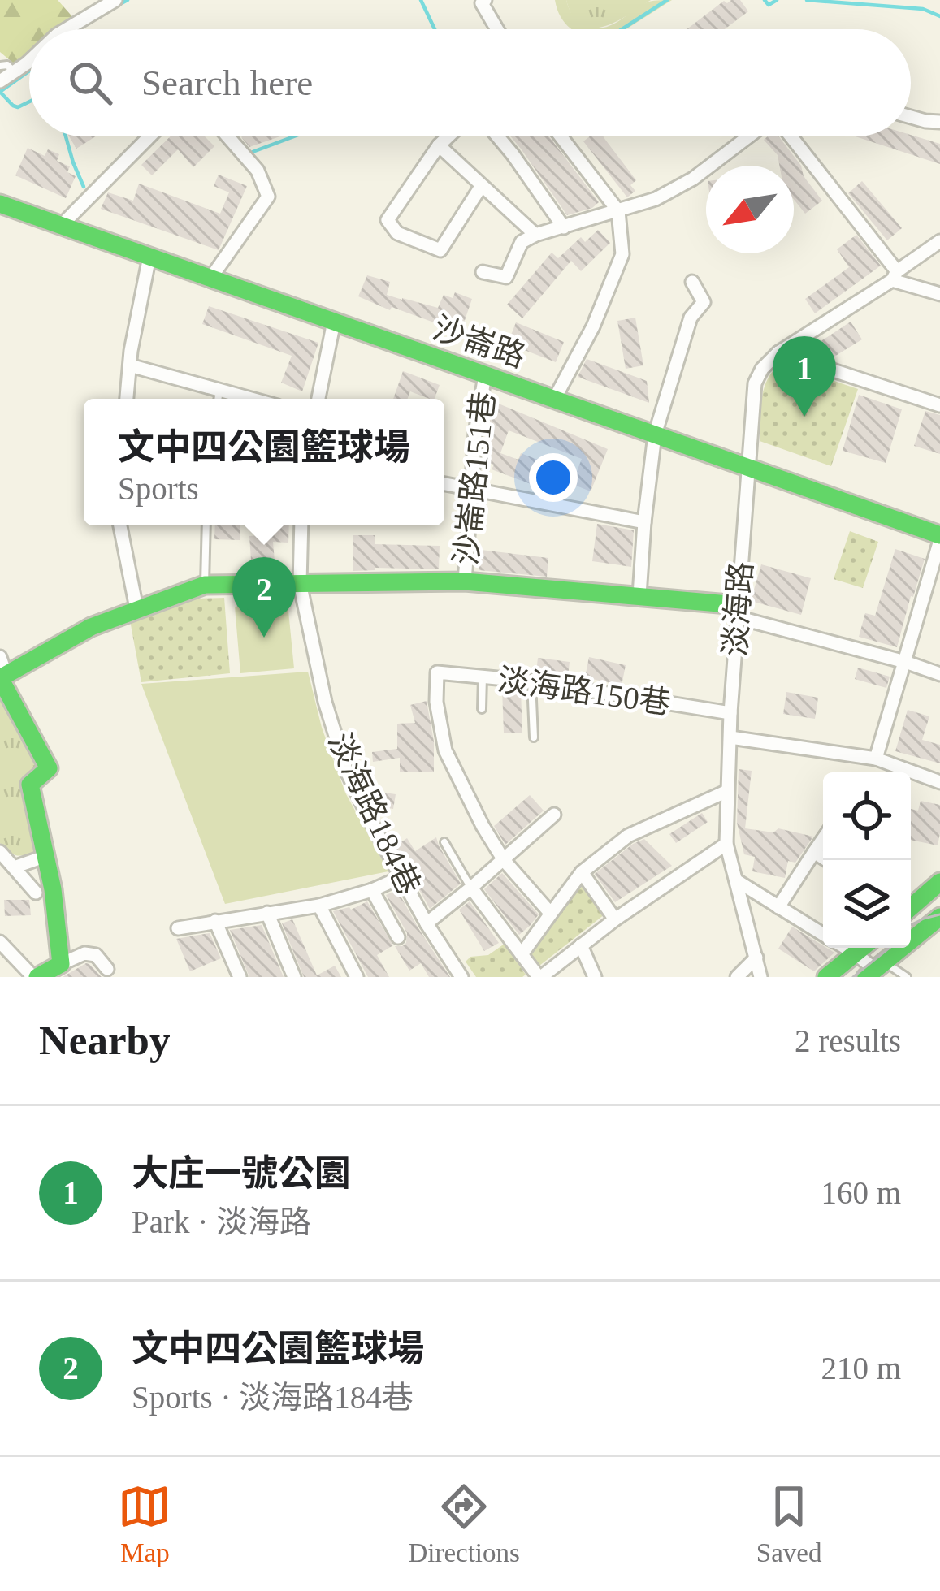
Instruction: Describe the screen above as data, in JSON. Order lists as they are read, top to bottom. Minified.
{"streets":{"street":["沙崙路","沙崙路151巷","淡海路","淡海路150巷","淡海路184巷"]},"crossings":[["沙崙路","沙崙路151巷"],["沙崙路","淡海路"],["淡海路","淡海路150巷"]],"north":"bottom left","page":{"search":"Search here","pins":["1","2"],"popup":["文中四公園籃球場","Sports"],"heading":["Nearby","2 results"],"list":[{"mark":"1","name":"大庄一號公園","note":"Park · 淡海路","value":"160 m"},{"mark":"2","name":"文中四公園籃球場","note":"Sports · 淡海路184巷","value":"210 m"}],"nav":["Map","Directions","Saved"]}}
